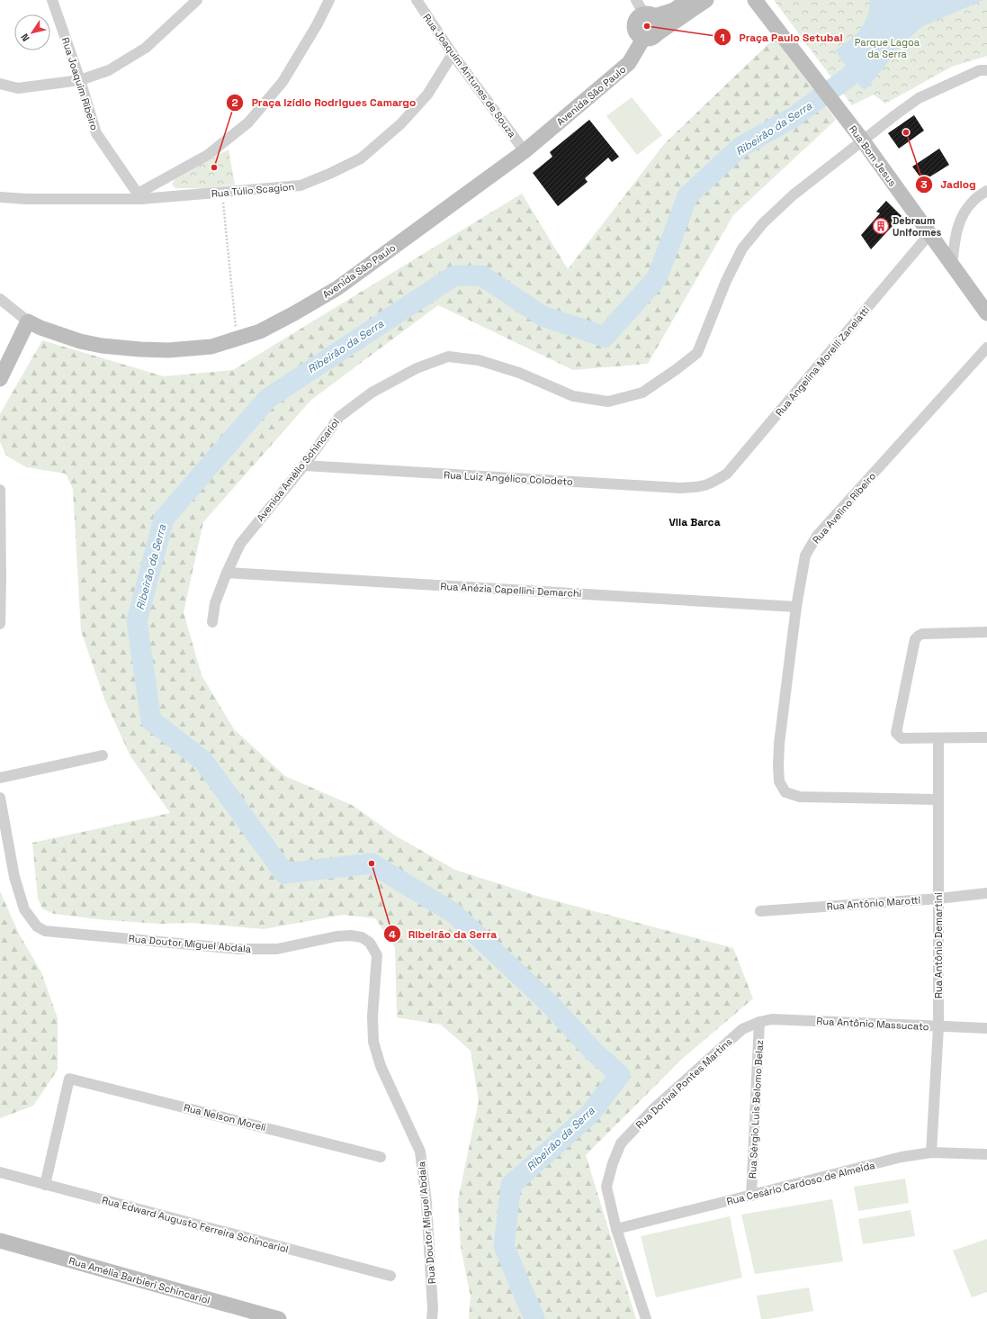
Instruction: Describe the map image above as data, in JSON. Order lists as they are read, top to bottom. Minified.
{"streets":{"street":["Rua Joaquim Antunes de Souza","Rua Joaquim Ribeiro","Avenida São Paulo","Rua Bom Jesus","Rua Túlio Scagion","Rua Angelina Morelli Zanelatti","Avenida Amélio Schincariol","Rua Luiz Angélico Colodeto","Rua Avelino Ribeiro","Rua Anézia Capellini Demarchi","Rua Antônio Marotti","Rua Doutor Miguel Abdala","Rua Antônio Demartini","Rua Antônio Massucato","Rua Dorival Pontes Martins","Rua Sérgio Luis Belomo Belaz","Rua Nelson Moreli","Rua Cesário Cardoso de Almeida","Rua Edward Augusto Ferreira Schincariol","Rua Amélia Barbieri Schincariol"]},"crossings":[["Rua Joaquim Antunes de Souza","Avenida São Paulo"],["Rua Joaquim Antunes de Souza","Rua Túlio Scagion"],["Rua Joaquim Ribeiro","Rua Túlio Scagion"],["Rua Bom Jesus","Rua Angelina Morelli Zanelatti"],["Rua Bom Jesus","Avenida Amélio Schincariol"],["Rua Angelina Morelli Zanelatti","Rua Luiz Angélico Colodeto"],["Avenida Amélio Schincariol","Rua Luiz Angélico Colodeto"],["Avenida Amélio Schincariol","Rua Anézia Capellini Demarchi"],["Rua Avelino Ribeiro","Rua Anézia Capellini Demarchi"],["Rua Avelino Ribeiro","Rua Antônio Demartini"],["Rua Antônio Marotti","Rua Antônio Demartini"],["Rua Antônio Demartini","Rua Antônio Massucato"],["Rua Antônio Demartini","Rua Cesário Cardoso de Almeida"],["Rua Antônio Massucato","Rua Dorival Pontes Martins"],["Rua Antônio Massucato","Rua Sérgio Luis Belomo Belaz"],["Rua Dorival Pontes Martins","Rua Sérgio Luis Belomo Belaz"],["Rua Dorival Pontes Martins","Rua Cesário Cardoso de Almeida"],["Rua Sérgio Luis Belomo Belaz","Rua Cesário Cardoso de Almeida"],["Rua Nelson Moreli","Rua Edward Augusto Ferreira Schincariol"]],"districts":["Vila Barca"],"water":["Ribeirão da Serra"],"parks":["Parque Lagoa da Serra"],"places":{"other":["Praça Paulo Setubal","Jadlog","Praça Izídio Rodrigues Camargo","Ribeirão da Serra"],"building":["Debraum Uniformes"]},"north":"bottom left"}
